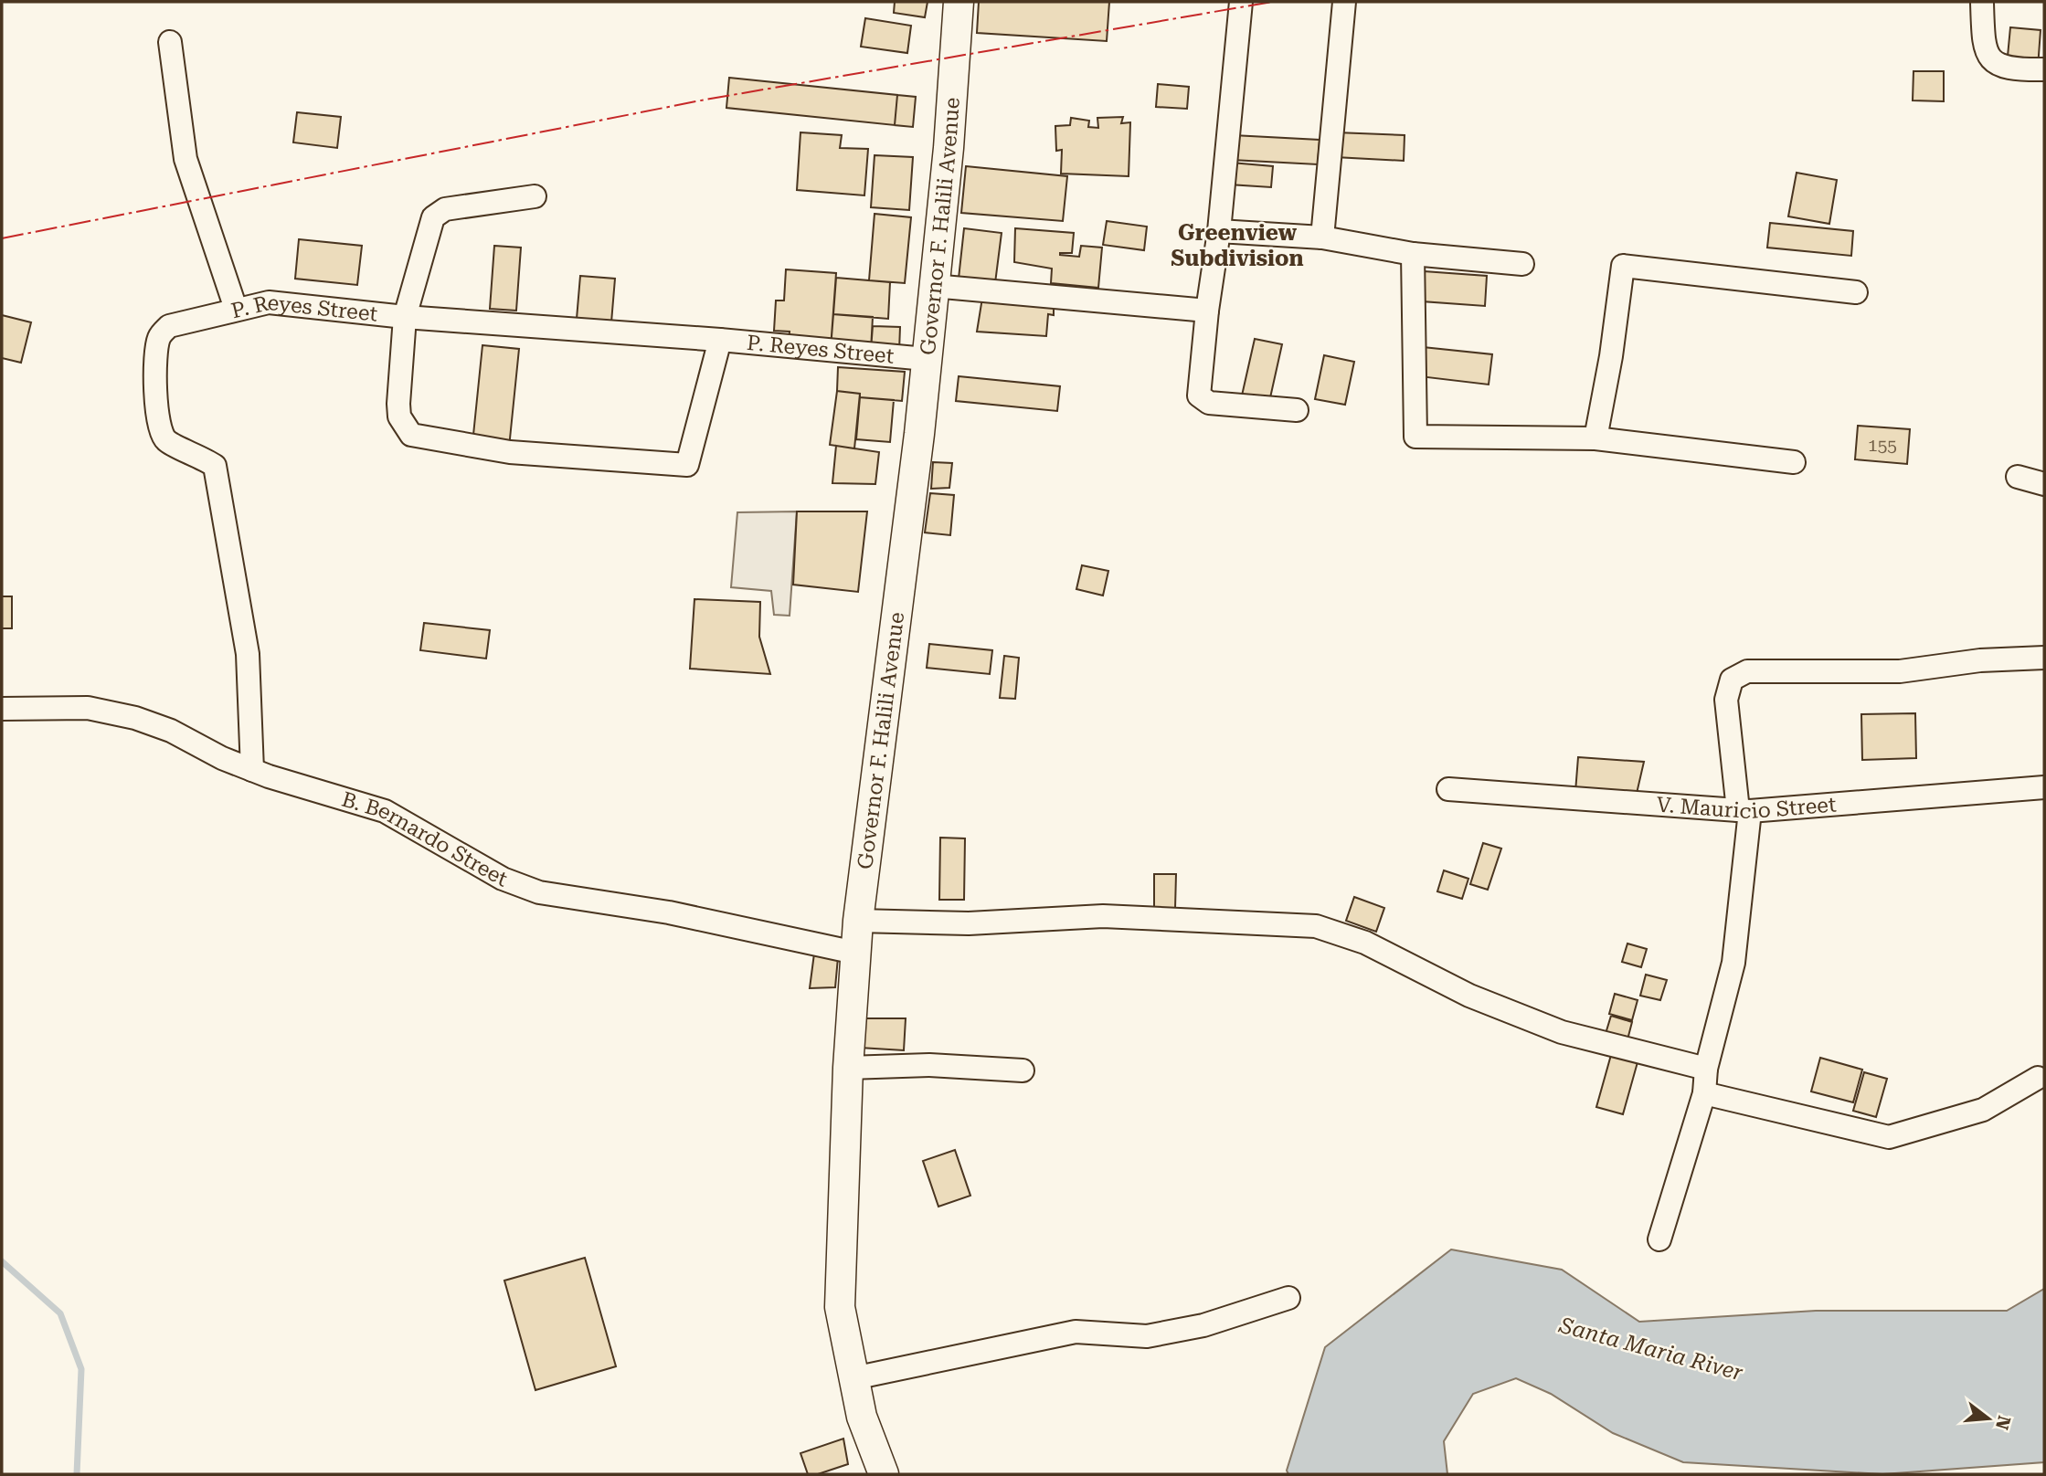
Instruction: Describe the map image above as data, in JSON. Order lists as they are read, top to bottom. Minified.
{"streets":{"main road":["Governor F. Halili Avenue"],"street":["P. Reyes Street","V. Mauricio Street","B. Bernardo Street"]},"crossings":[["Governor F. Halili Avenue","P. Reyes Street"],["Governor F. Halili Avenue","B. Bernardo Street"],["P. Reyes Street","B. Bernardo Street"]],"districts":["Greenview Subdivision"],"water":["Santa Maria River"],"house_numbers":["155"],"north":"right"}
